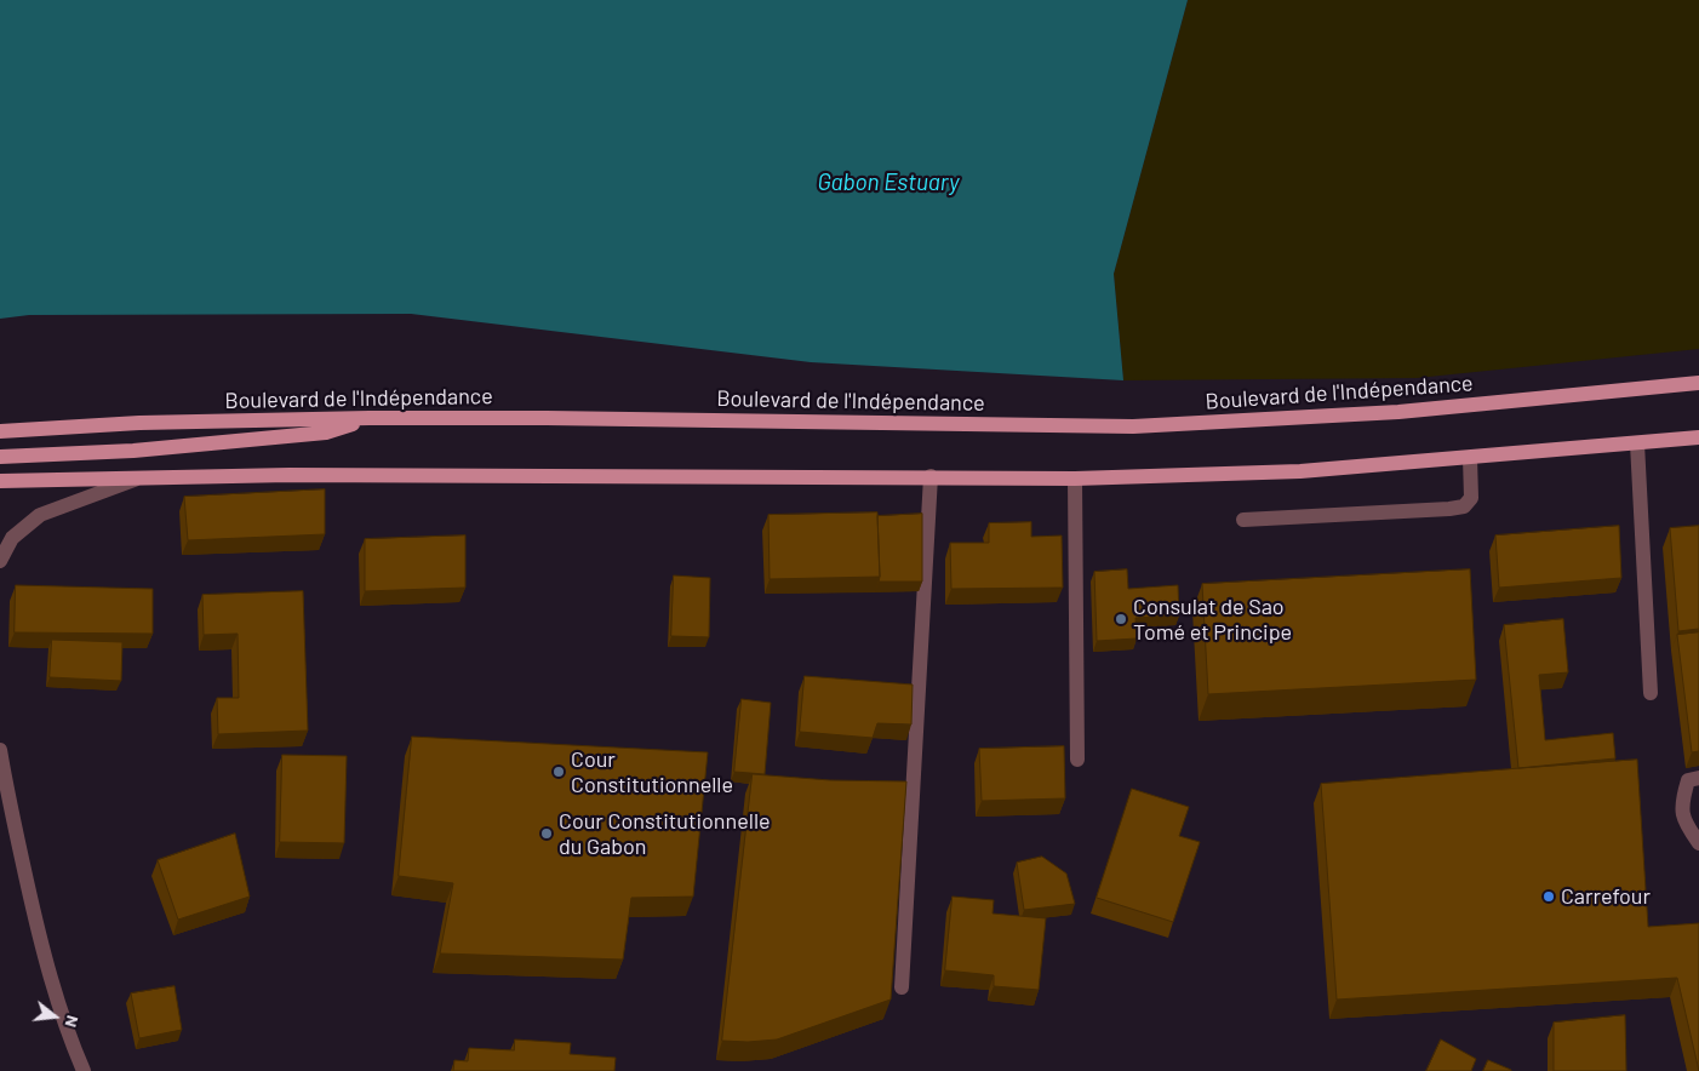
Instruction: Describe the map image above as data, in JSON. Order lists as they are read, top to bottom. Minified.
{"streets":{"main road":["Boulevard de l'Indépendance"]},"water":["Gabon Estuary"],"places":["Consulat de Sao Tomé et Principe","Cour Constitutionnelle","Cour Constitutionnelle du Gabon","Carrefour"],"north":"right"}
